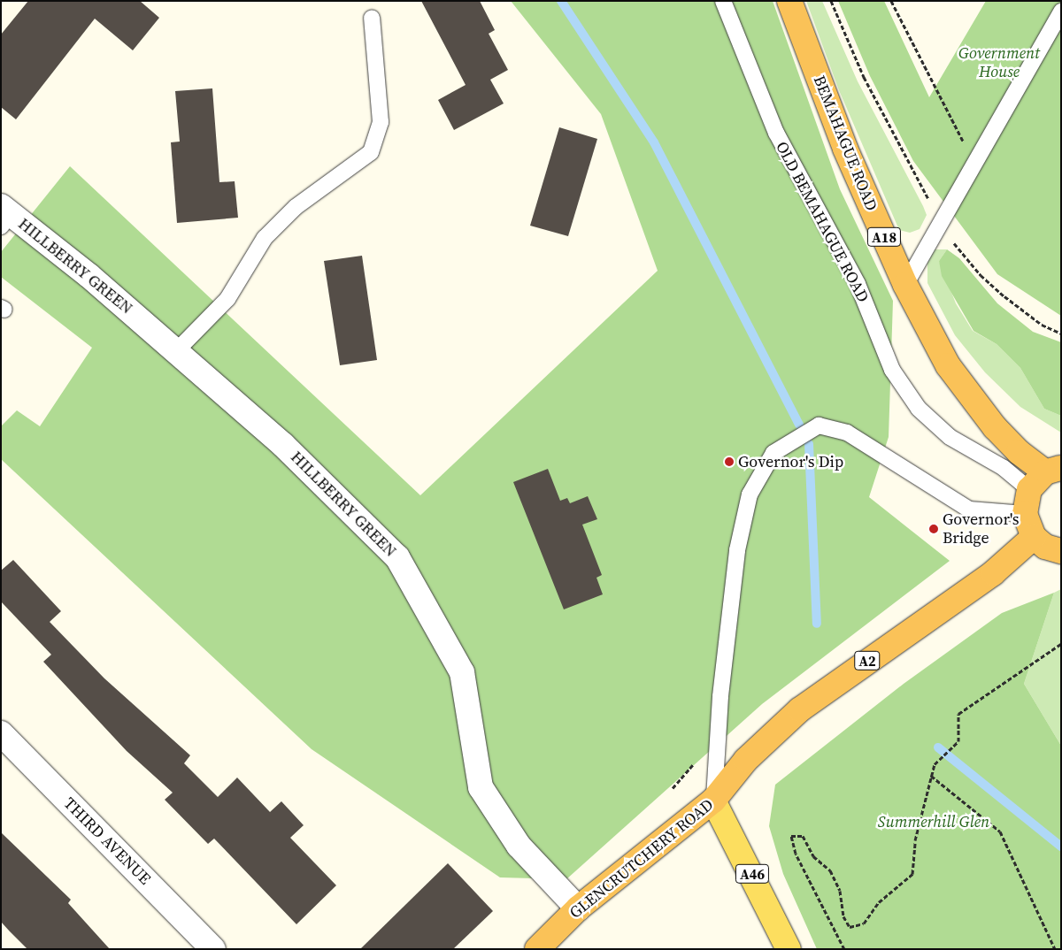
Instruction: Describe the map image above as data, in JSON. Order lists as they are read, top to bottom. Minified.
{"streets":{"highway":["BEMAHAGUE ROAD","A18","A2","GLENCRUTCHERY ROAD"],"main road":["A46"],"street":["HILLBERRY GREEN","THIRD AVENUE"],"lane":["OLD BEMAHAGUE ROAD"]},"crossings":[["BEMAHAGUE ROAD","OLD BEMAHAGUE ROAD"],["HILLBERRY GREEN","GLENCRUTCHERY ROAD"],["GLENCRUTCHERY ROAD","A46"]],"parks":["Government House","Summerhill Glen"],"places":["Governor's Dip","Governor's Bridge"]}
